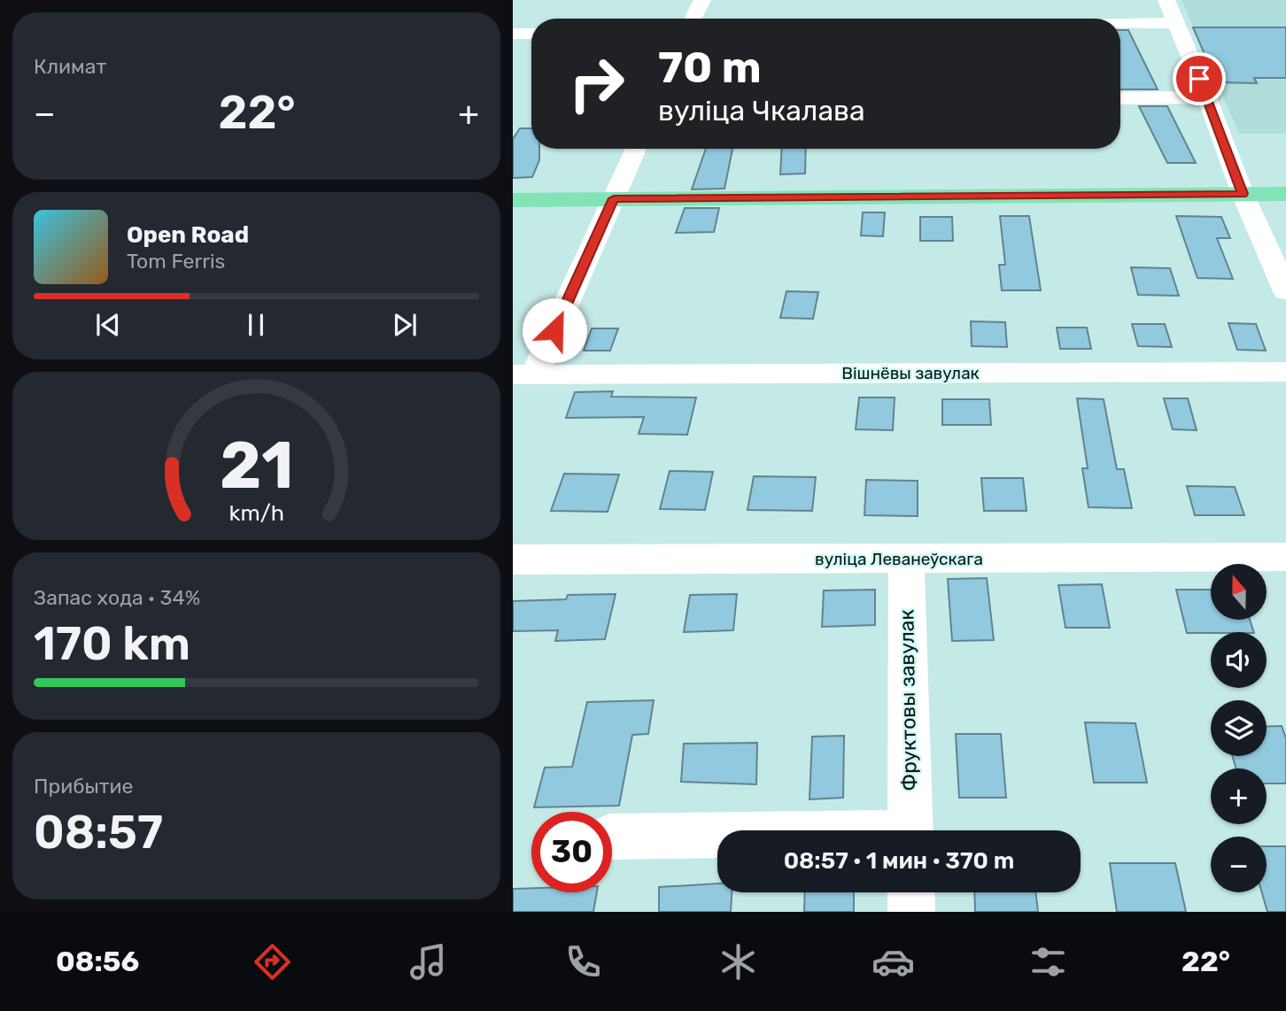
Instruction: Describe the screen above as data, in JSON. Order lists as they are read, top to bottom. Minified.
{"streets":{"street":["Вішнёвы завулак","вуліца Леванеўскага","Фруктовы завулак"]},"crossings":[["вуліца Леванеўскага","Фруктовы завулак"]],"north":"top","page":{"tile":["Климат",["Запас хода · 34%","170 km"],["Прибытие","08:57"]],"turn":["70 m","вуліца Чкалава"],"heat":["−","22°","+"],"song":["Open Road","Tom Ferris"],"map_buttons":["+","−"],"limit":"30","trip":"08:57 · 1 мин · 370 m","tabs":["08:56","22°"],"gauge":["21","km/h"]}}
